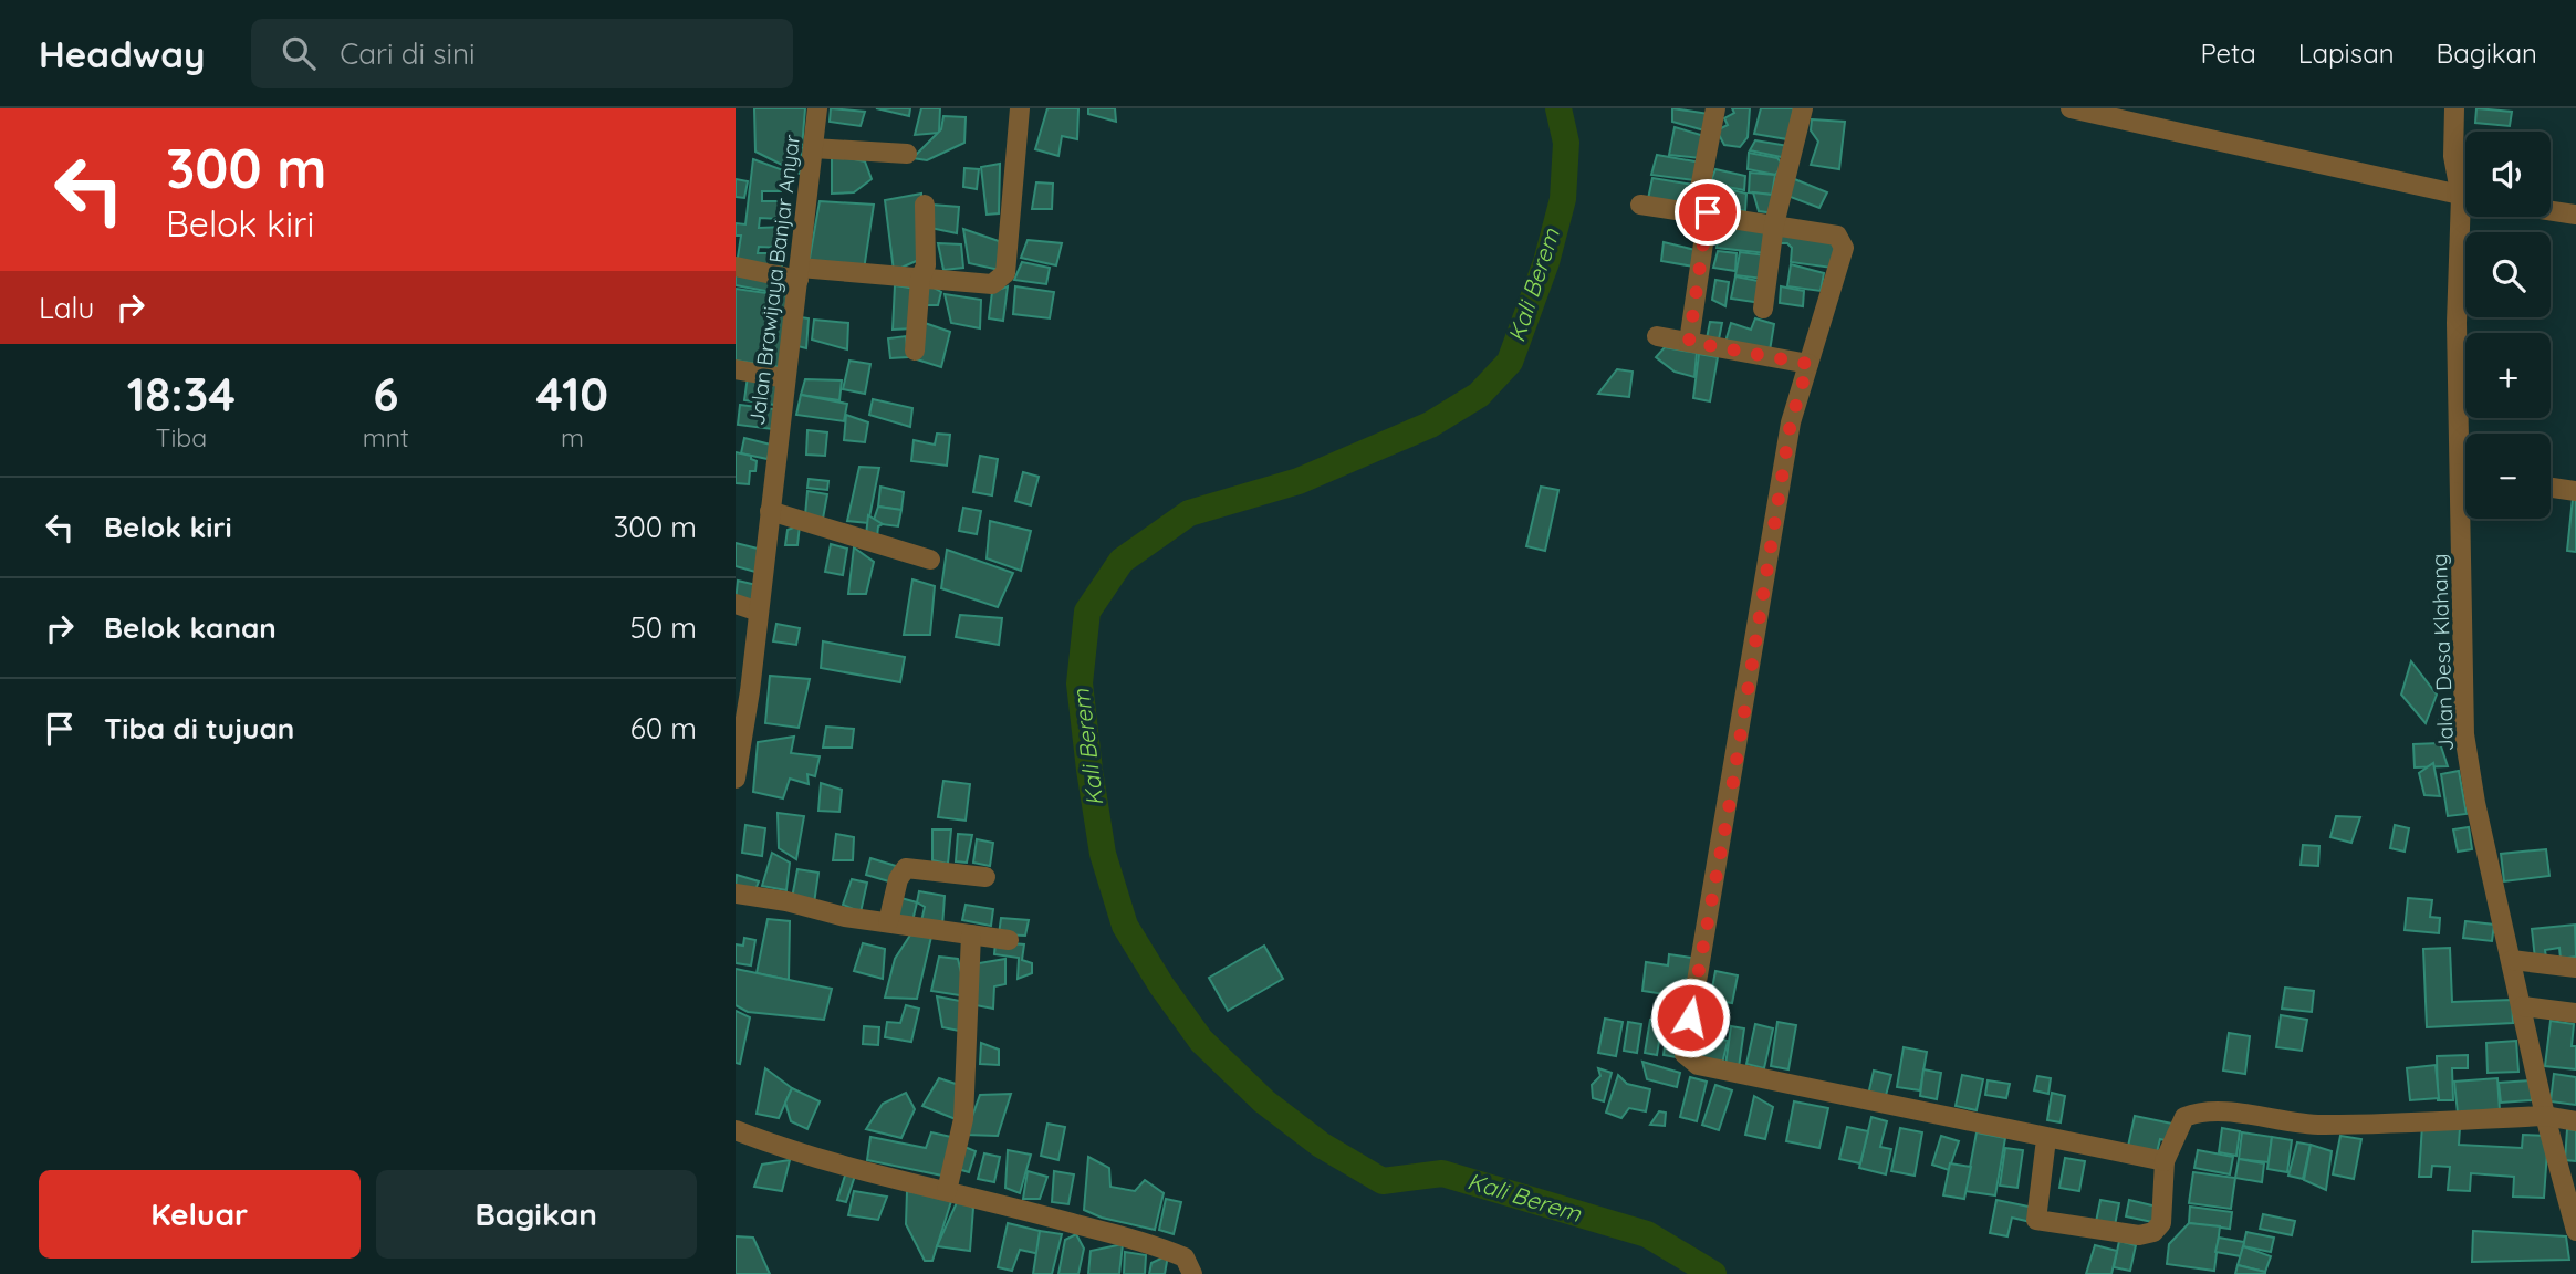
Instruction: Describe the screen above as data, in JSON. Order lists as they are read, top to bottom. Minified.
{"streets":{"street":["Jalan Brawijaya Banjar Anyar","Jalan Desa Klahang"]},"water":["Kali Berem"],"page":{"header":"Headway","search":"Cari di sini","nav":["Peta","Lapisan","Bagikan"],"turn":["300 m","Belok kiri"],"map_buttons":["+","−"],"then":"Lalu","eta":["18:34","Tiba","6","mnt","410","m"],"list":[{"name":"Belok kiri","value":"300 m"},{"name":"Belok kanan","value":"50 m"},{"name":"Tiba di tujuan","value":"60 m"}],"buttons":["Keluar","Bagikan"]}}
